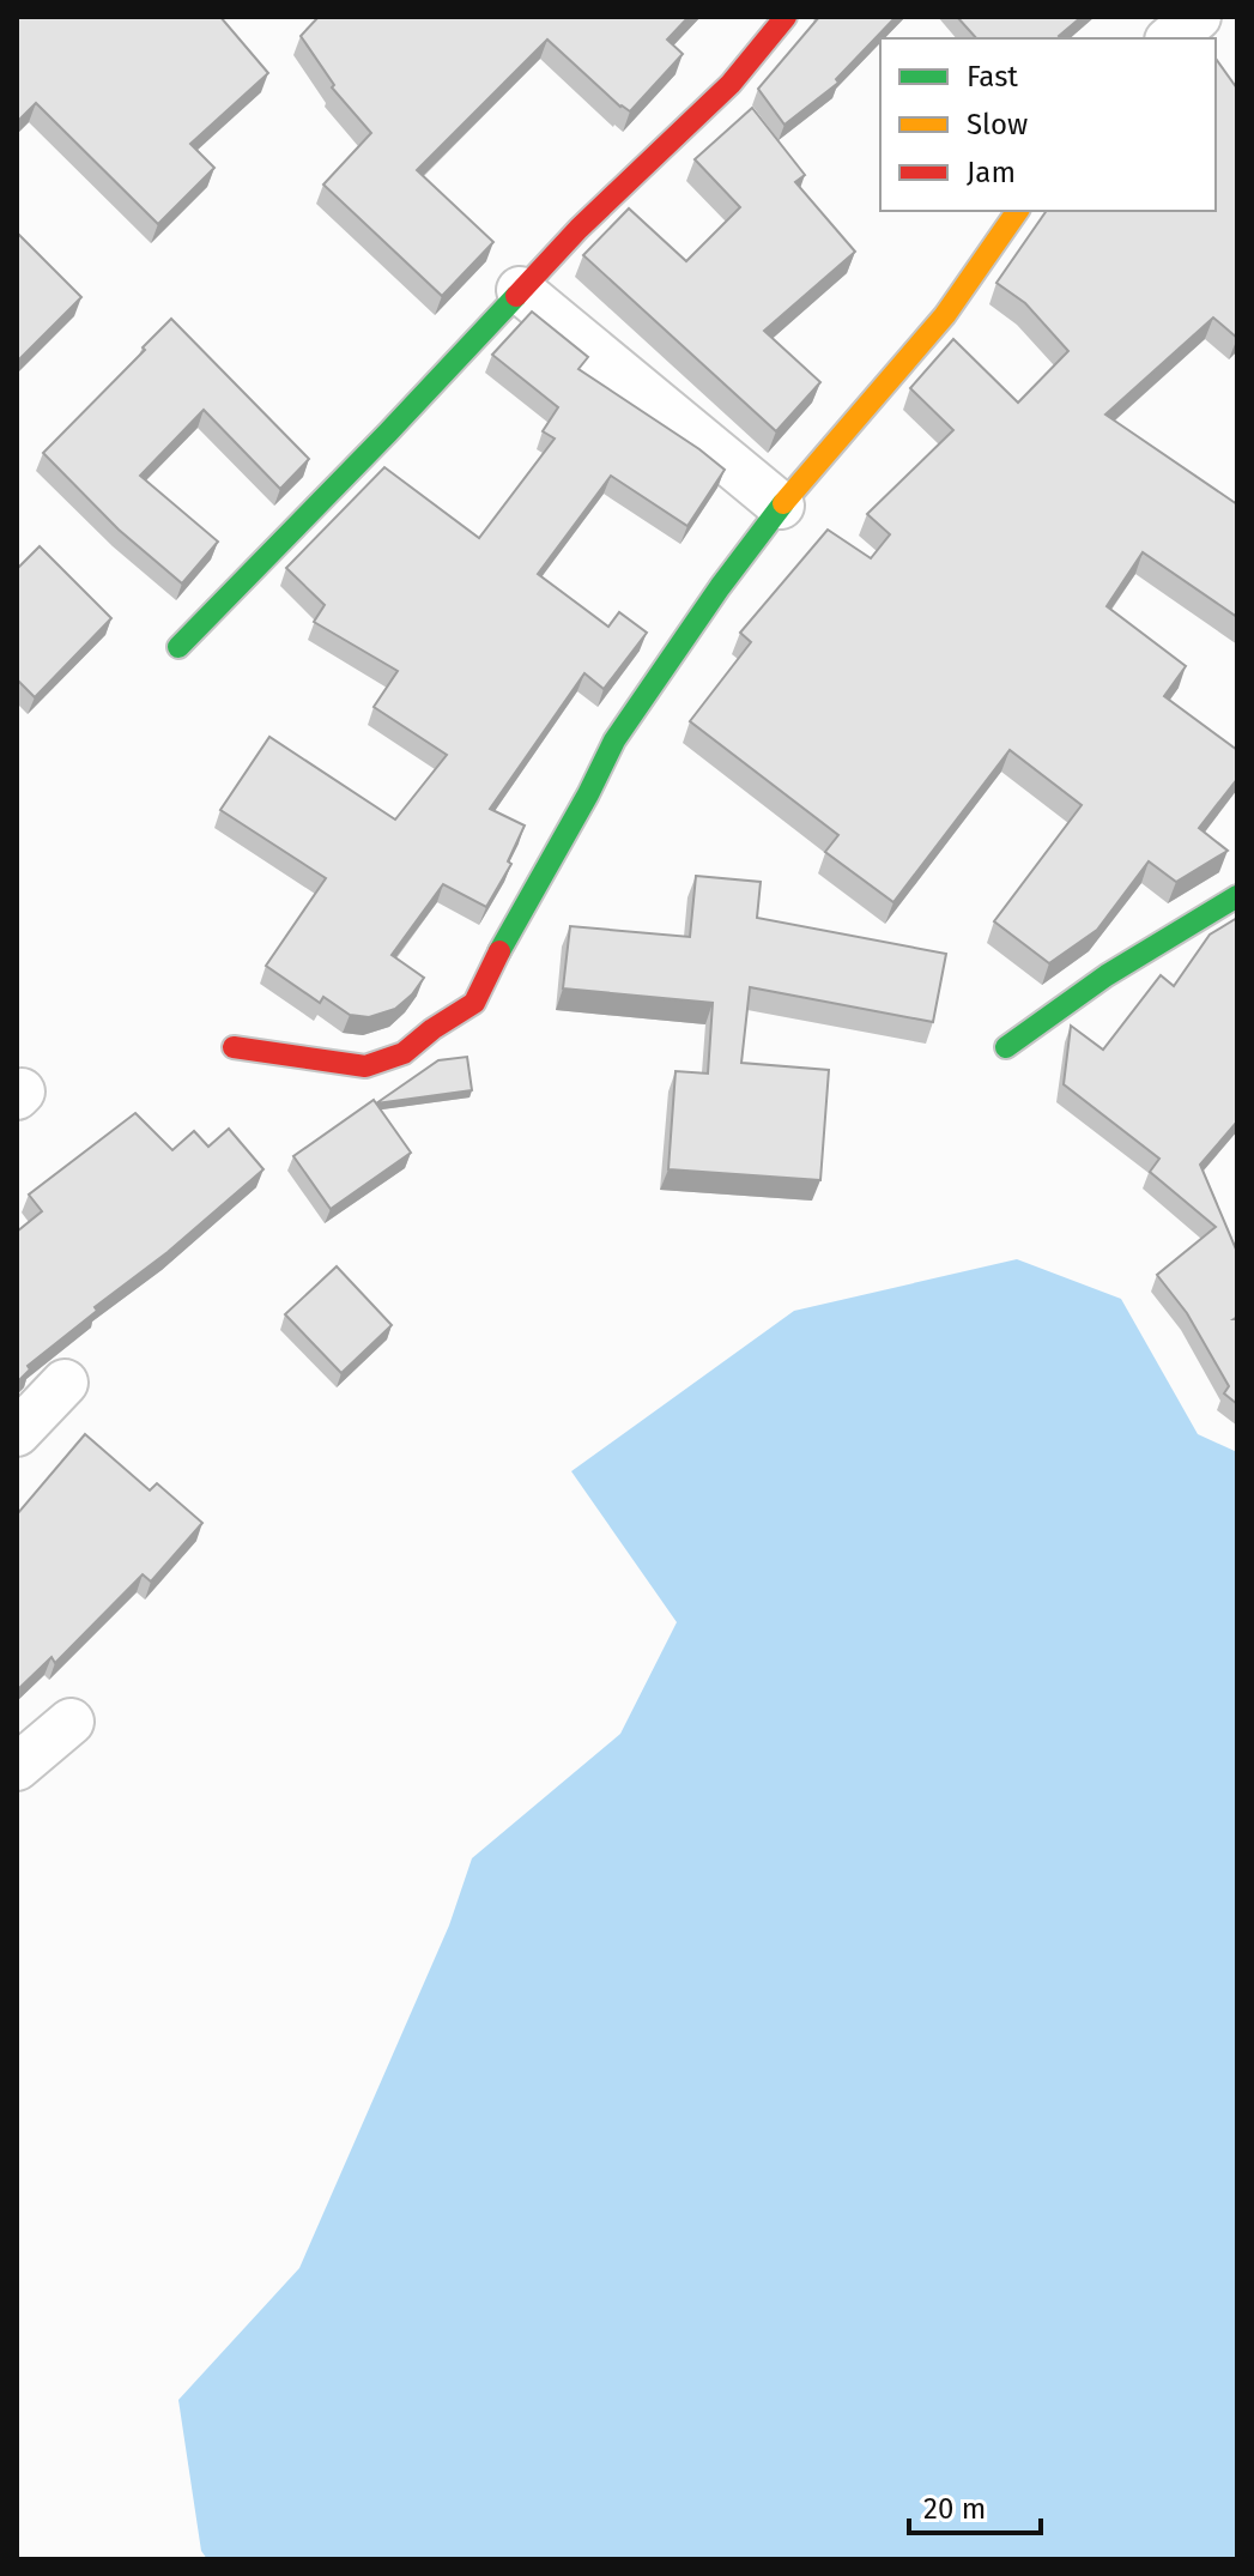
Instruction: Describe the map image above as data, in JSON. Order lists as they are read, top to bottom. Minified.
{"legend":["Fast","Slow","Jam"],"scale_bar":"20 m"}
